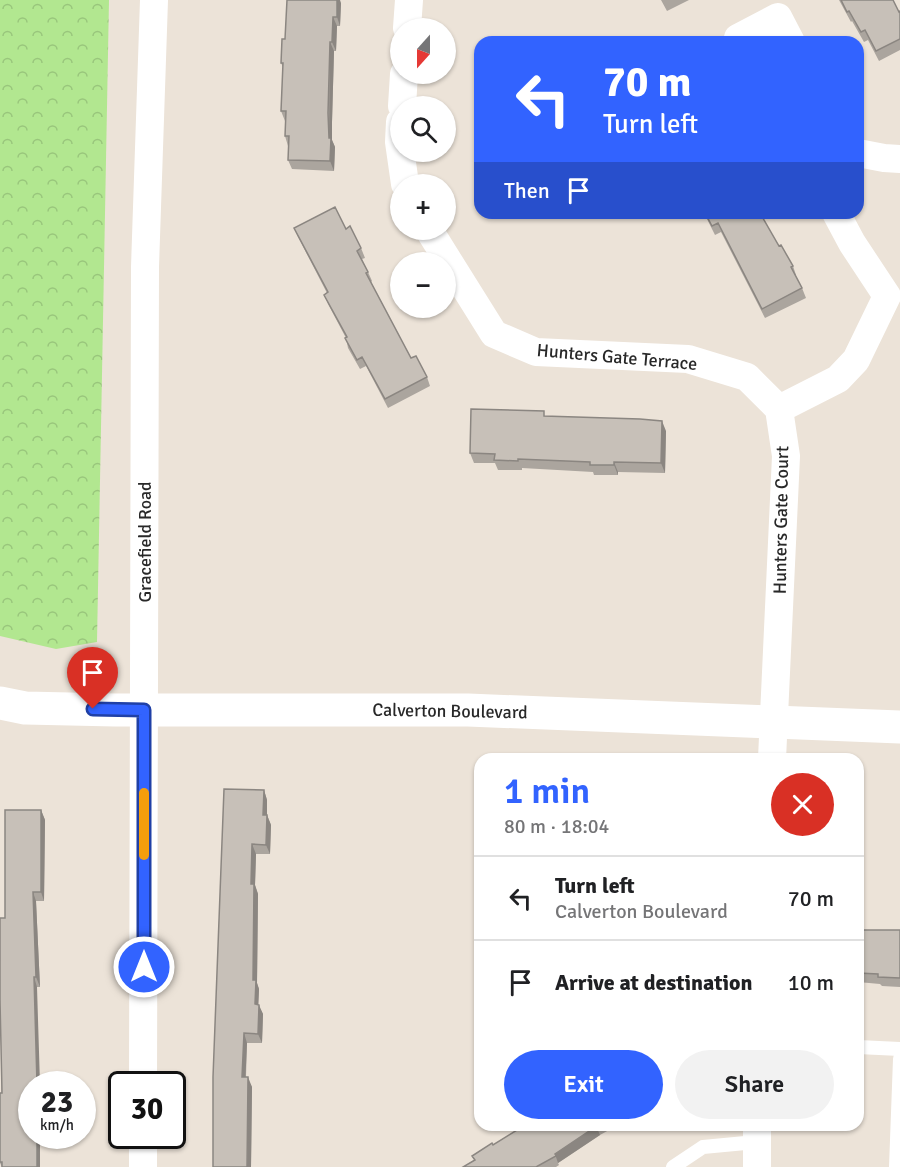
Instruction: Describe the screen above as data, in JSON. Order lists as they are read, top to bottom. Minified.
{"streets":{"street":["Hunters Gate Terrace","Hunters Gate Court","Gracefield Road","Calverton Boulevard"]},"crossings":[["Hunters Gate Terrace","Hunters Gate Court"],["Hunters Gate Court","Calverton Boulevard"],["Gracefield Road","Calverton Boulevard"]],"north":"bottom","page":{"map_buttons":["+","−"],"turn":["70 m","Turn left"],"then":"Then","heading":["1 min","80 m · 18:04"],"list":[{"name":"Turn left","note":"Calverton Boulevard","value":"70 m"},{"name":"Arrive at destination","value":"10 m"}],"buttons":["Exit","Share"],"speed":"23 km/h","limit":"30"}}
